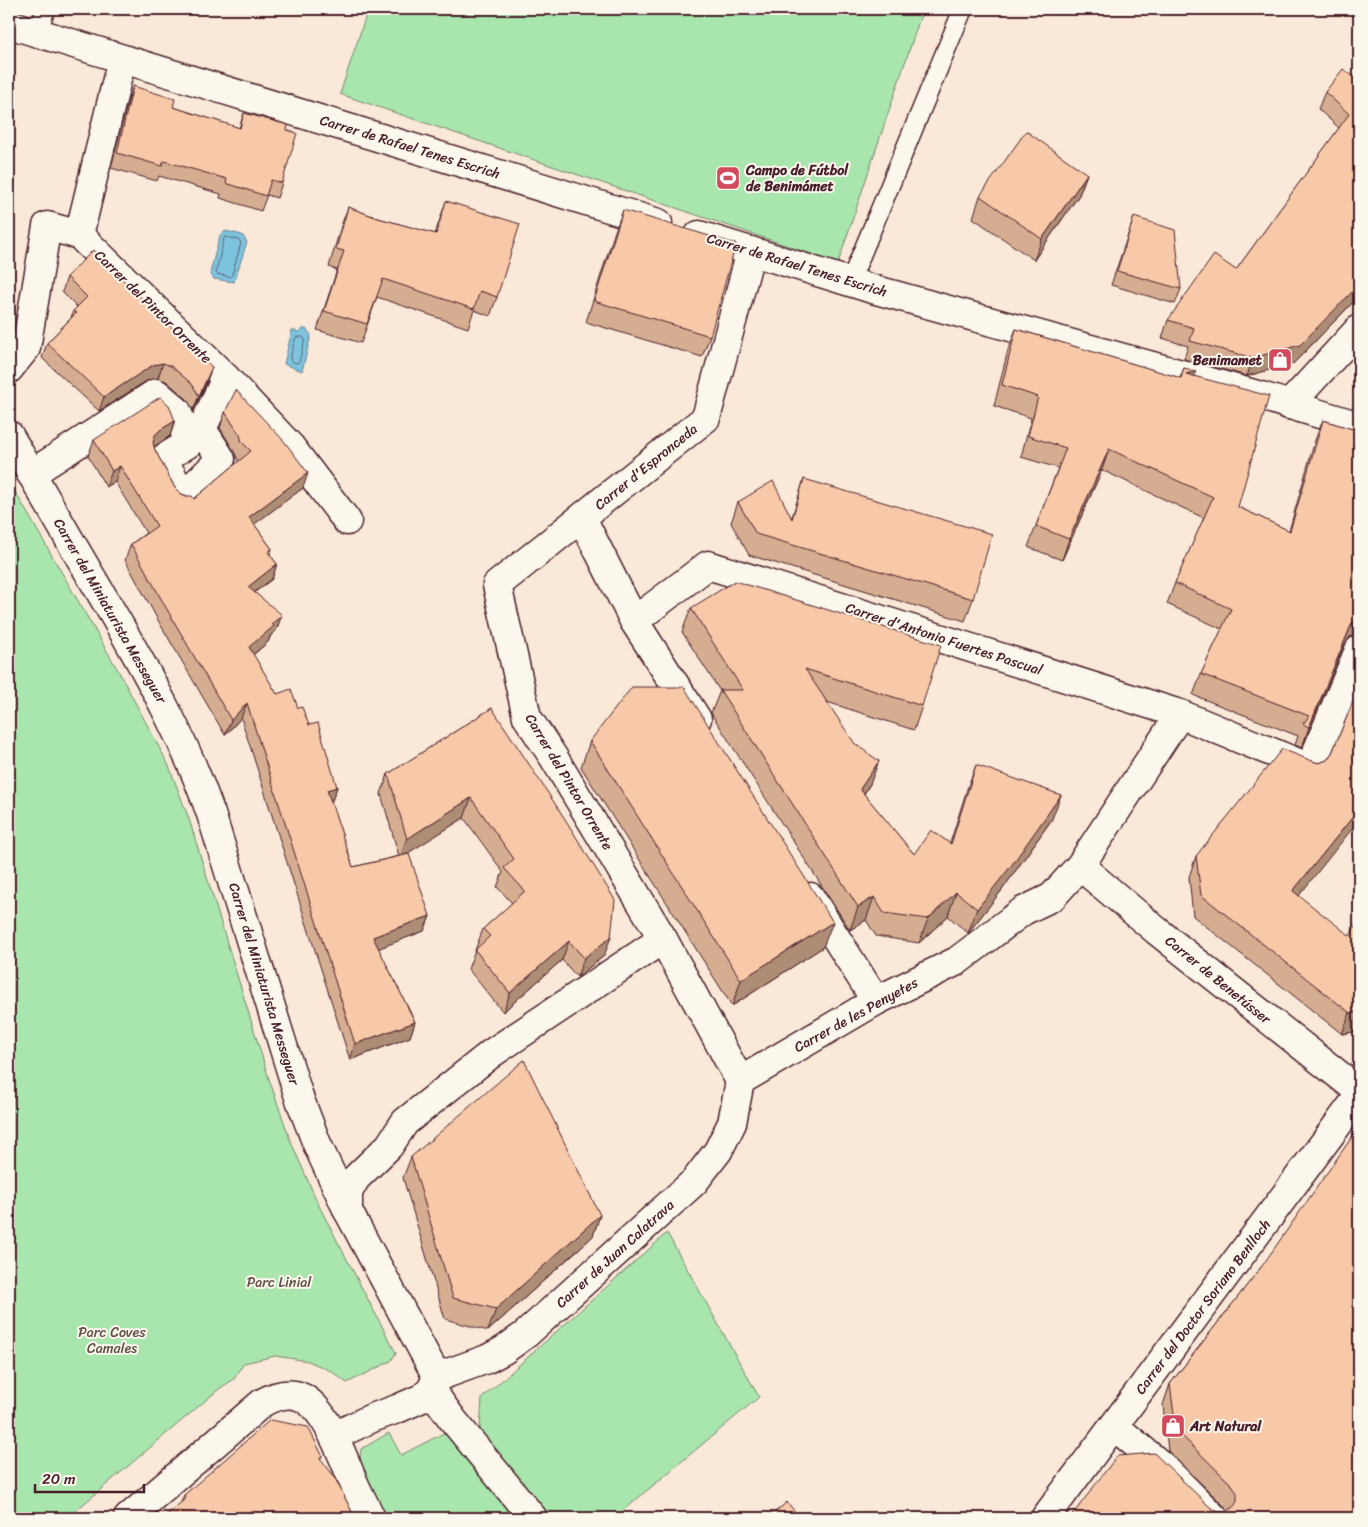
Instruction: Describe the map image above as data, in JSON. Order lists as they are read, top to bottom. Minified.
{"streets":{"street":["Carrer de Rafael Tenes Escrich","Carrer del Pintor Orrente","Carrer d'Espronceda","Carrer del Miniaturista Messeguer","Carrer d'Antonio Fuertes Pascual","Carrer de Benetússer","Carrer de les Penyetes","Carrer de Juan Calatrava","Carrer del Doctor Soriano Benlloch"]},"crossings":[["Carrer de Rafael Tenes Escrich","Carrer d'Espronceda"],["Carrer del Pintor Orrente","Carrer d'Espronceda"],["Carrer del Miniaturista Messeguer","Carrer de Juan Calatrava"],["Carrer d'Antonio Fuertes Pascual","Carrer de les Penyetes"],["Carrer de Benetússer","Carrer de les Penyetes"],["Carrer de les Penyetes","Carrer de Juan Calatrava"]],"parks":["Parc Linial","Parc Coves Camales"],"places":{"sports":["Campo de Fútbol de Benimámet"],"shop":["Benimamet","Art Natural"]},"scale_bar":"20 m"}
